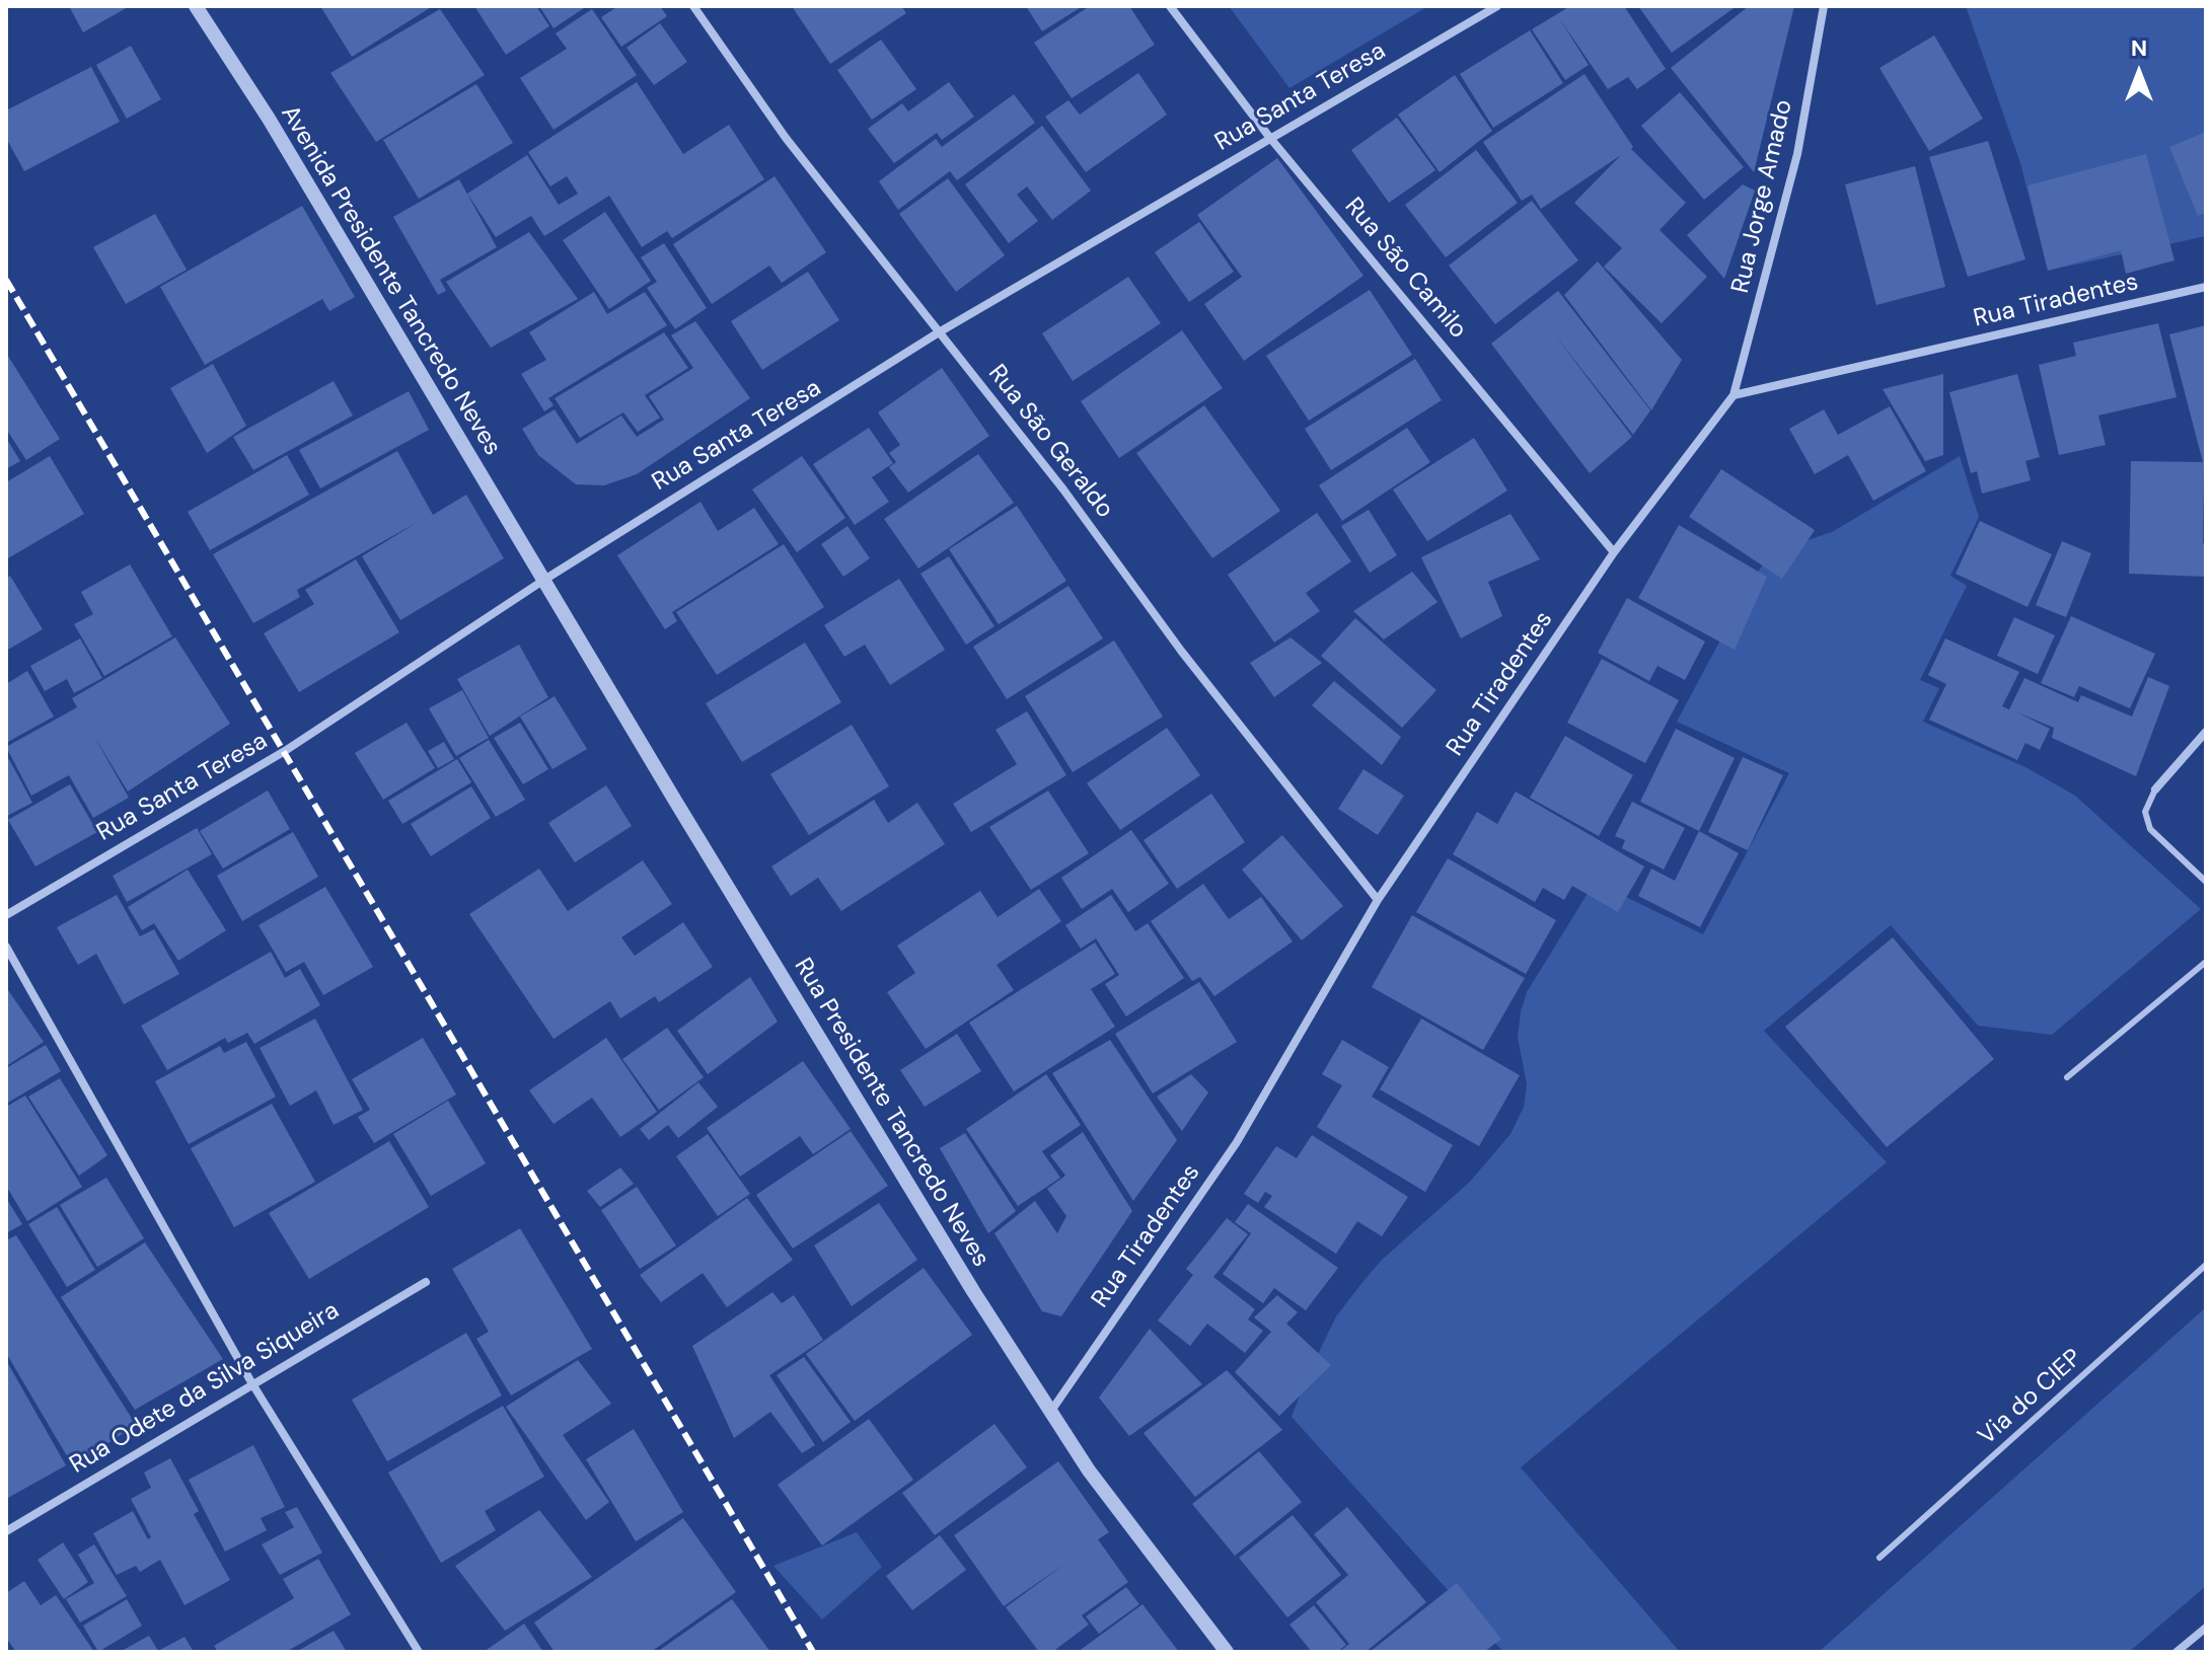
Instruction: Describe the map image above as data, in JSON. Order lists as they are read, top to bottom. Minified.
{"streets":{"street":["Rua Santa Teresa","Rua Jorge Amado","Rua São Camilo","Avenida Presidente Tancredo Neves","Rua Tiradentes","Rua São Geraldo","Rua Presidente Tancredo Neves","Rua Odete da Silva Siqueira"],"lane":["Via do CIEP"]},"crossings":[["Rua Santa Teresa","Rua São Camilo"],["Rua Santa Teresa","Avenida Presidente Tancredo Neves"],["Rua Santa Teresa","Rua São Geraldo"],["Rua Santa Teresa","Rua Presidente Tancredo Neves"],["Rua Jorge Amado","Rua Tiradentes"],["Rua São Camilo","Rua Tiradentes"],["Avenida Presidente Tancredo Neves","Rua Presidente Tancredo Neves"],["Rua Tiradentes","Rua São Geraldo"],["Rua Tiradentes","Rua Presidente Tancredo Neves"]],"north":"top"}
